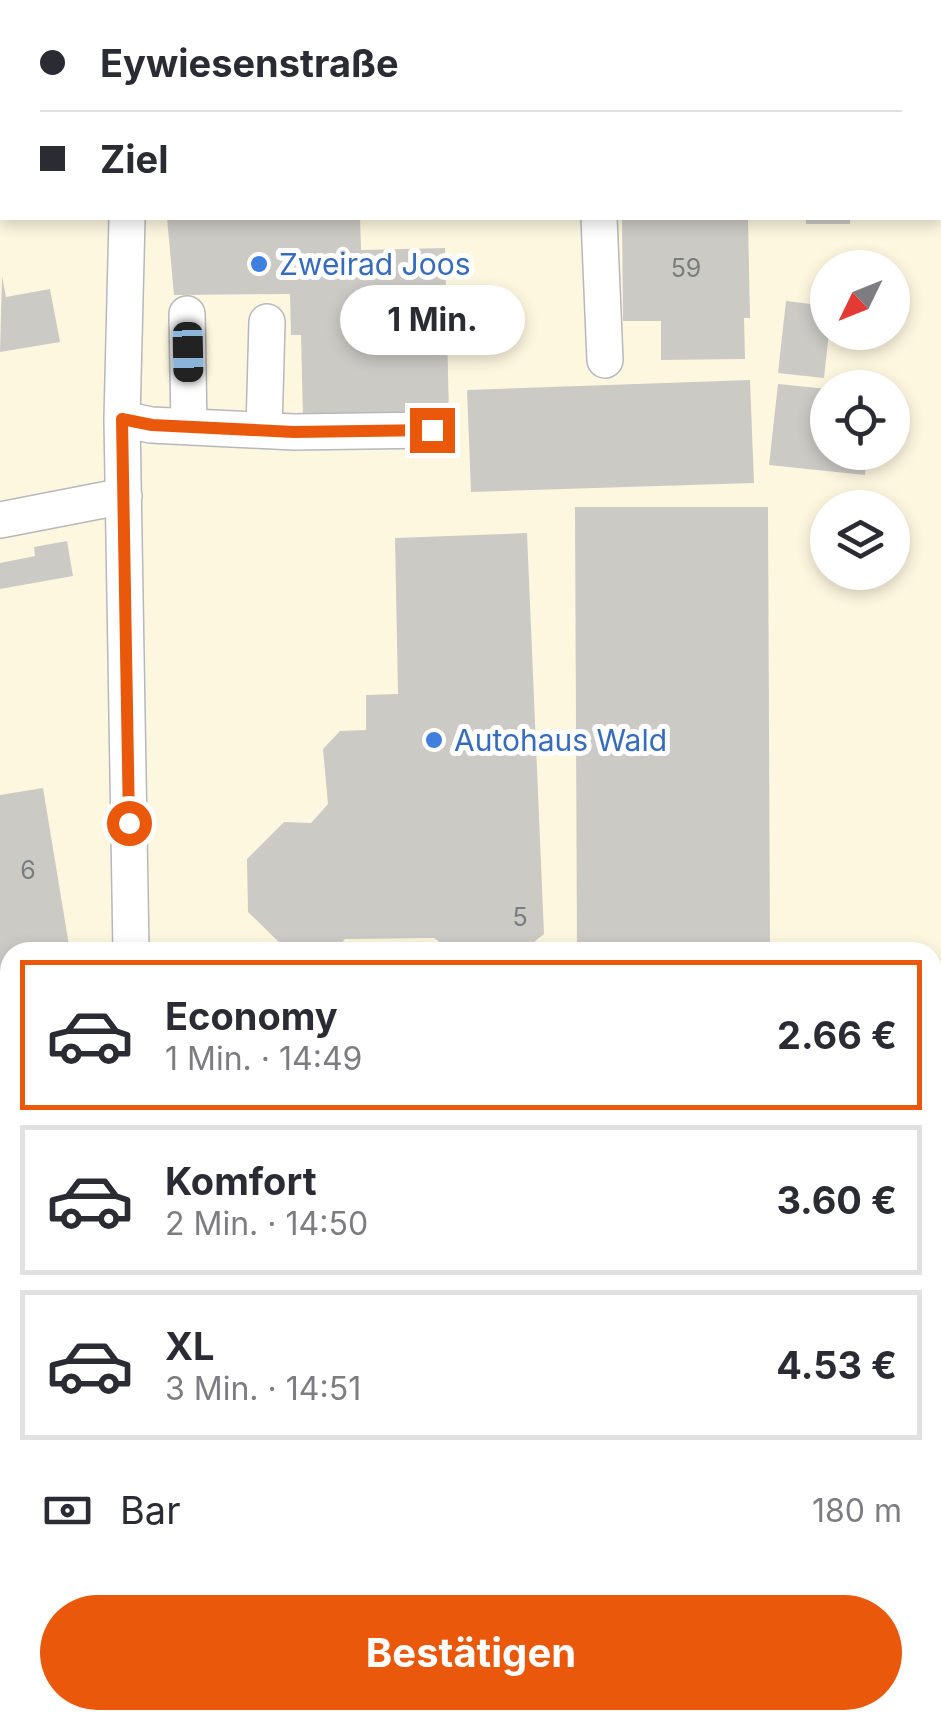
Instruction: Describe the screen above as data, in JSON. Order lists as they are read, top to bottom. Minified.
{"places":["Zweirad Joos","Autohaus Wald"],"house_numbers":["59","6","5"],"north":"bottom left","page":{"banner":["Eywiesenstraße","Ziel"],"bubble":"1 Min.","list":[{"name":"Economy","note":"1 Min. · 14:49","value":"2.66 €"},{"name":"Komfort","note":"2 Min. · 14:50","value":"3.60 €"},{"name":"XL","note":"3 Min. · 14:51","value":"4.53 €"}],"pay":["Bar","180 m"],"buttons":"Bestätigen"}}
